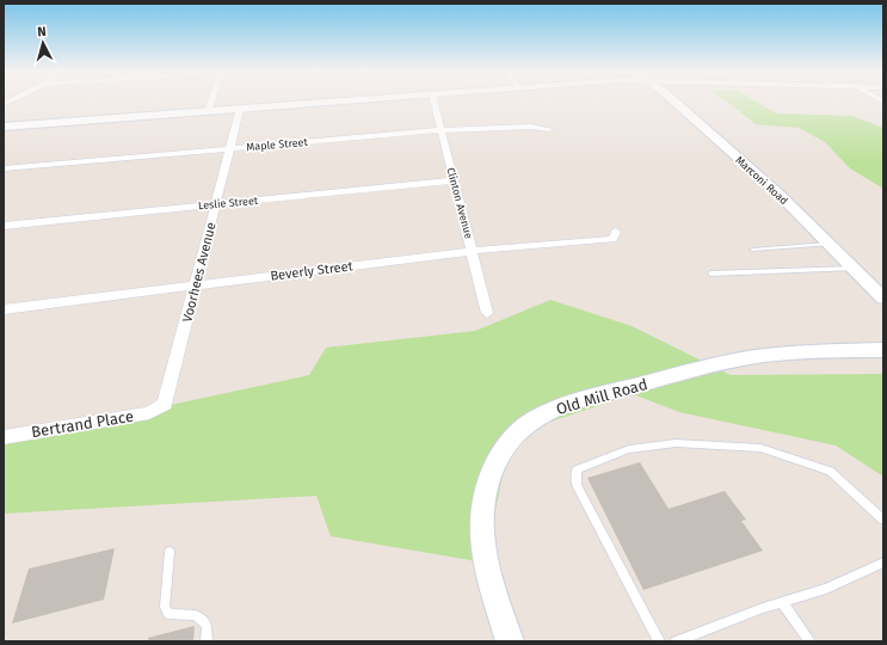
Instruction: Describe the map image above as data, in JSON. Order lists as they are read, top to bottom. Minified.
{"streets":{"street":["Maple Street","Marconi Road","Leslie Street","Clinton Avenue","Beverly Street","Voorhees Avenue","Old Mill Road","Bertrand Place"]},"crossings":[["Maple Street","Clinton Avenue"],["Maple Street","Voorhees Avenue"],["Leslie Street","Clinton Avenue"],["Leslie Street","Voorhees Avenue"],["Clinton Avenue","Beverly Street"],["Beverly Street","Voorhees Avenue"],["Voorhees Avenue","Bertrand Place"]],"north":"top"}
